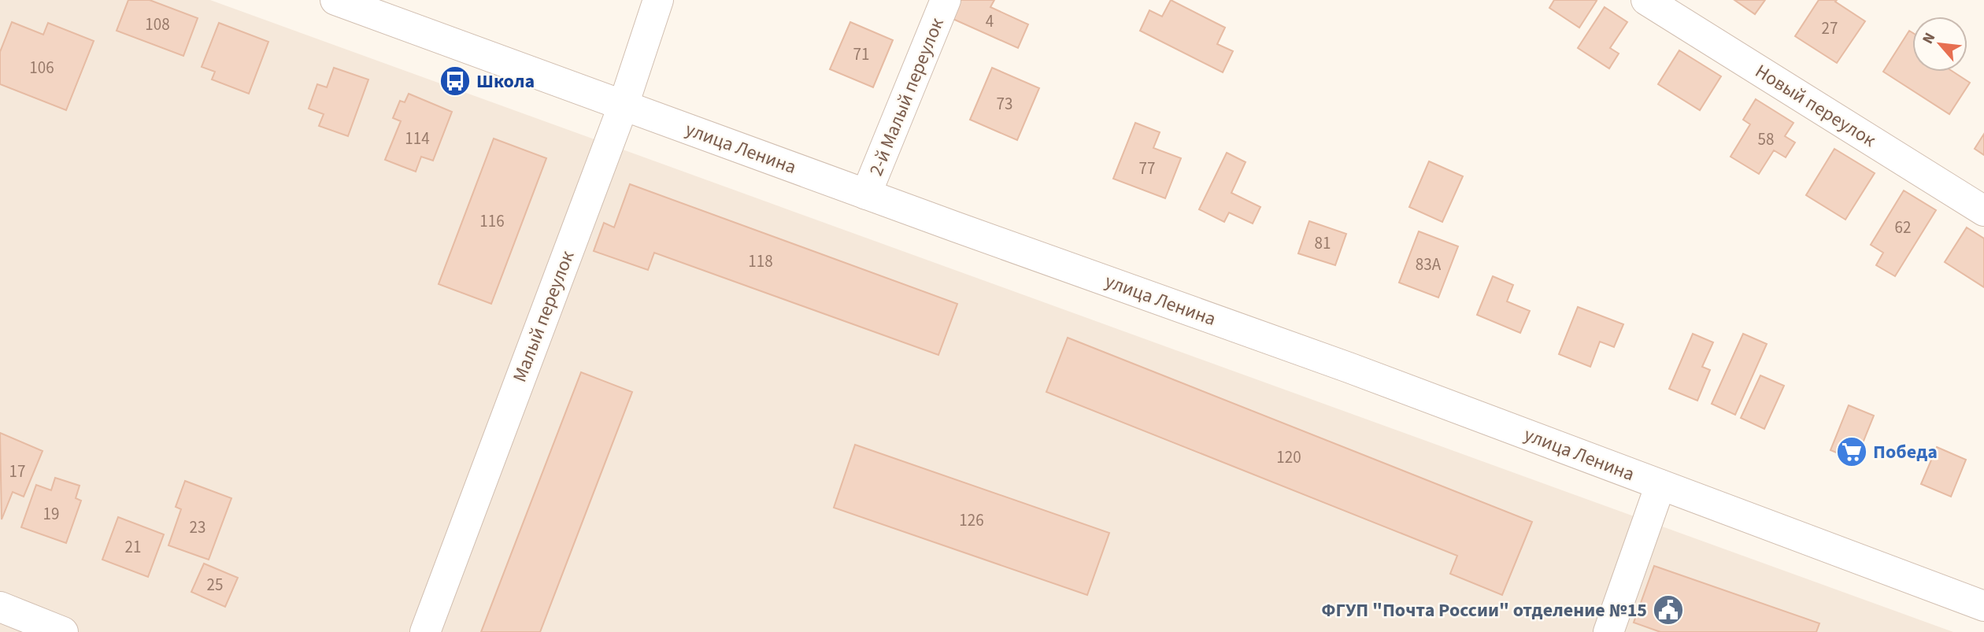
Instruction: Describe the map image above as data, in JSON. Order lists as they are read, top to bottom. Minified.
{"streets":{"street":["2-й Малый переулок","Новый переулок","улица Ленина","Малый переулок"]},"crossings":[["2-й Малый переулок","улица Ленина"],["улица Ленина","Малый переулок"]],"places":{"bus stop":["Школа"],"supermarket":["Победа"],"public building":["ФГУП \"Почта России\" отделение №15"]},"house_numbers":["4","108","27","71","106","73","114","58","77","116","62","81","118","83А","120","17","19","126","23","21","25"],"north":"top left"}
